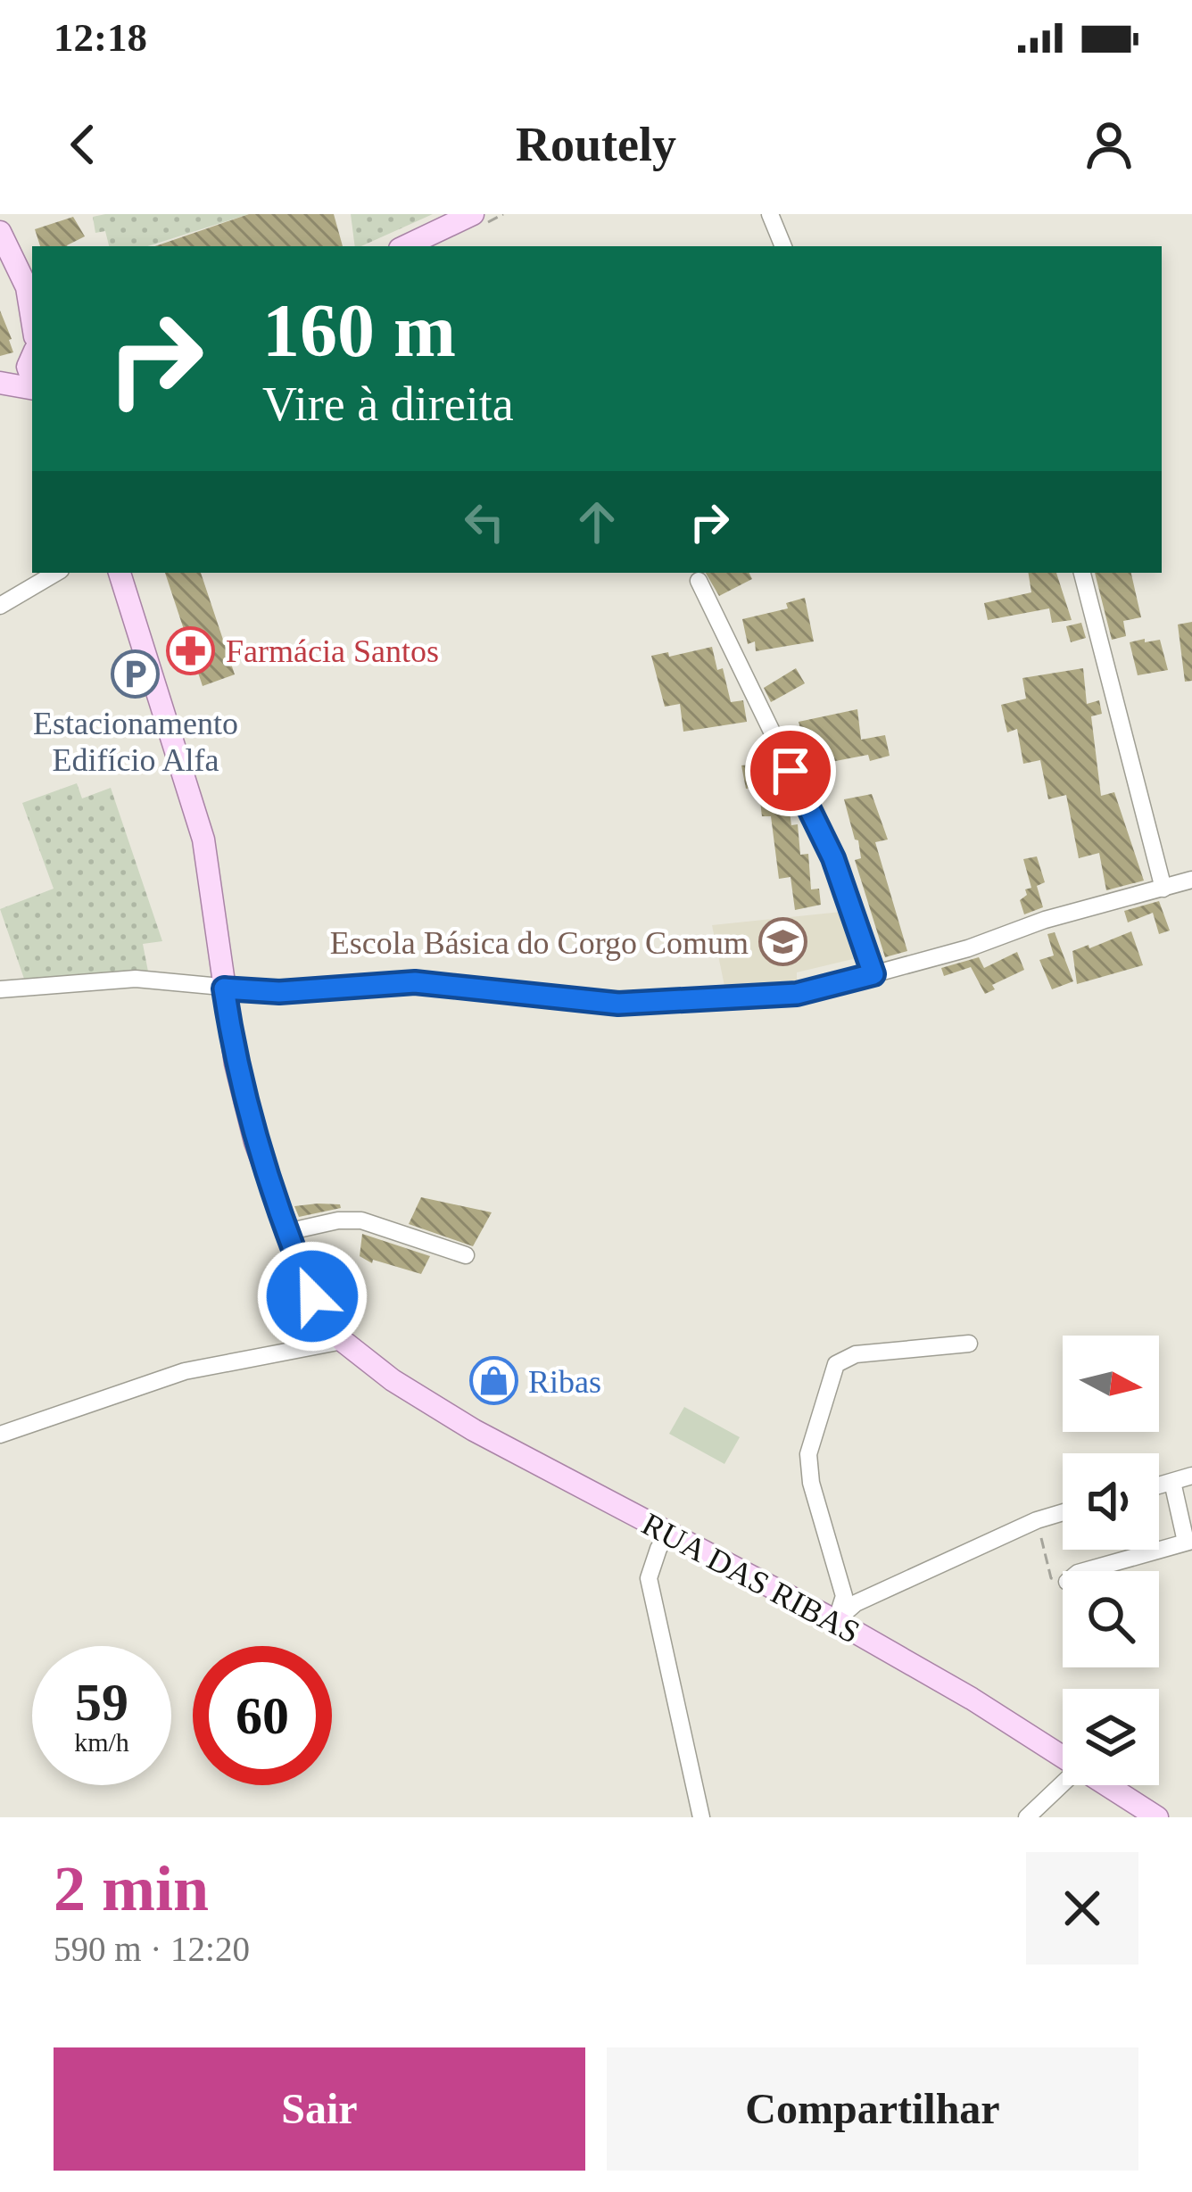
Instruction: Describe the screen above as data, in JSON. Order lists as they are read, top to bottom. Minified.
{"streets":{"main road":["RUA DAS RIBAS"]},"places":{"pharmacy":["Farmácia Santos"],"parking":["Estacionamento Edifício Alfa"],"school or university":["Escola Básica do Corgo Comum"],"shop":["Ribas"]},"north":"right","page":{"status":"12:18","header":"Routely","turn":["160 m","Vire à direita"],"speed":"59 km/h","limit":"60","heading":["2 min","590 m · 12:20"],"buttons":["Sair","Compartilhar"]}}
